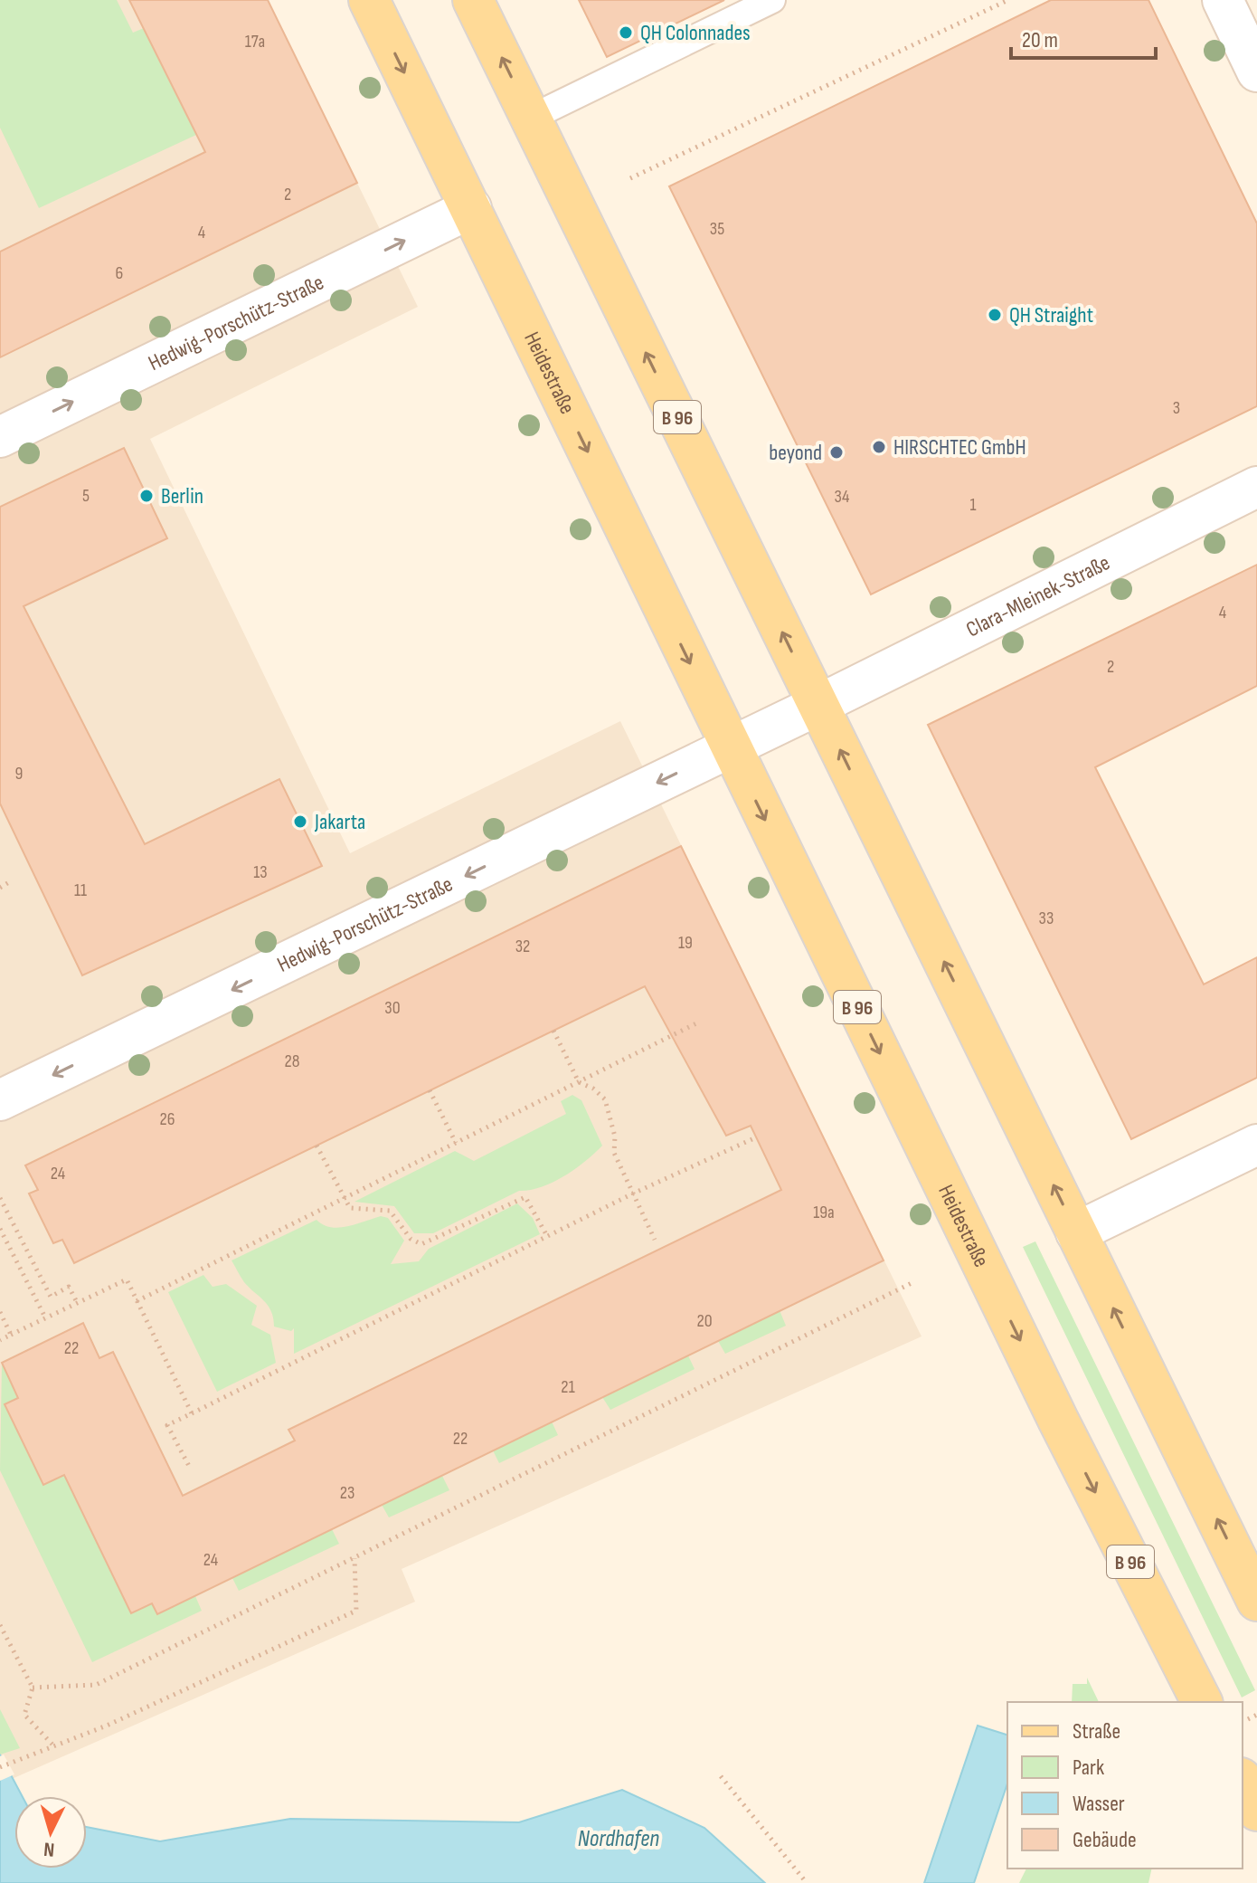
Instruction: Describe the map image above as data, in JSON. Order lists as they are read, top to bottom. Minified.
{"streets":{"main road":["Heidestraße","B 96"],"street":["Hedwig-Porschütz-Straße","Clara-Mleinek-Straße"]},"crossings":[["Hedwig-Porschütz-Straße","Heidestraße"],["B 96","Clara-Mleinek-Straße"]],"water":["Nordhafen"],"places":["QH Colonnades","QH Straight","HIRSCHTEC GmbH","beyond","Berlin","Jakarta"],"house_numbers":["17a","2","35","4","6","3","5","34","1","4","2","9","13","11","33","19","32","30","28","26","24","19a","20","22","21","22","23","24"],"legend":["Straße","Park","Wasser","Gebäude"],"scale_bar":"20 m","north":"bottom"}
